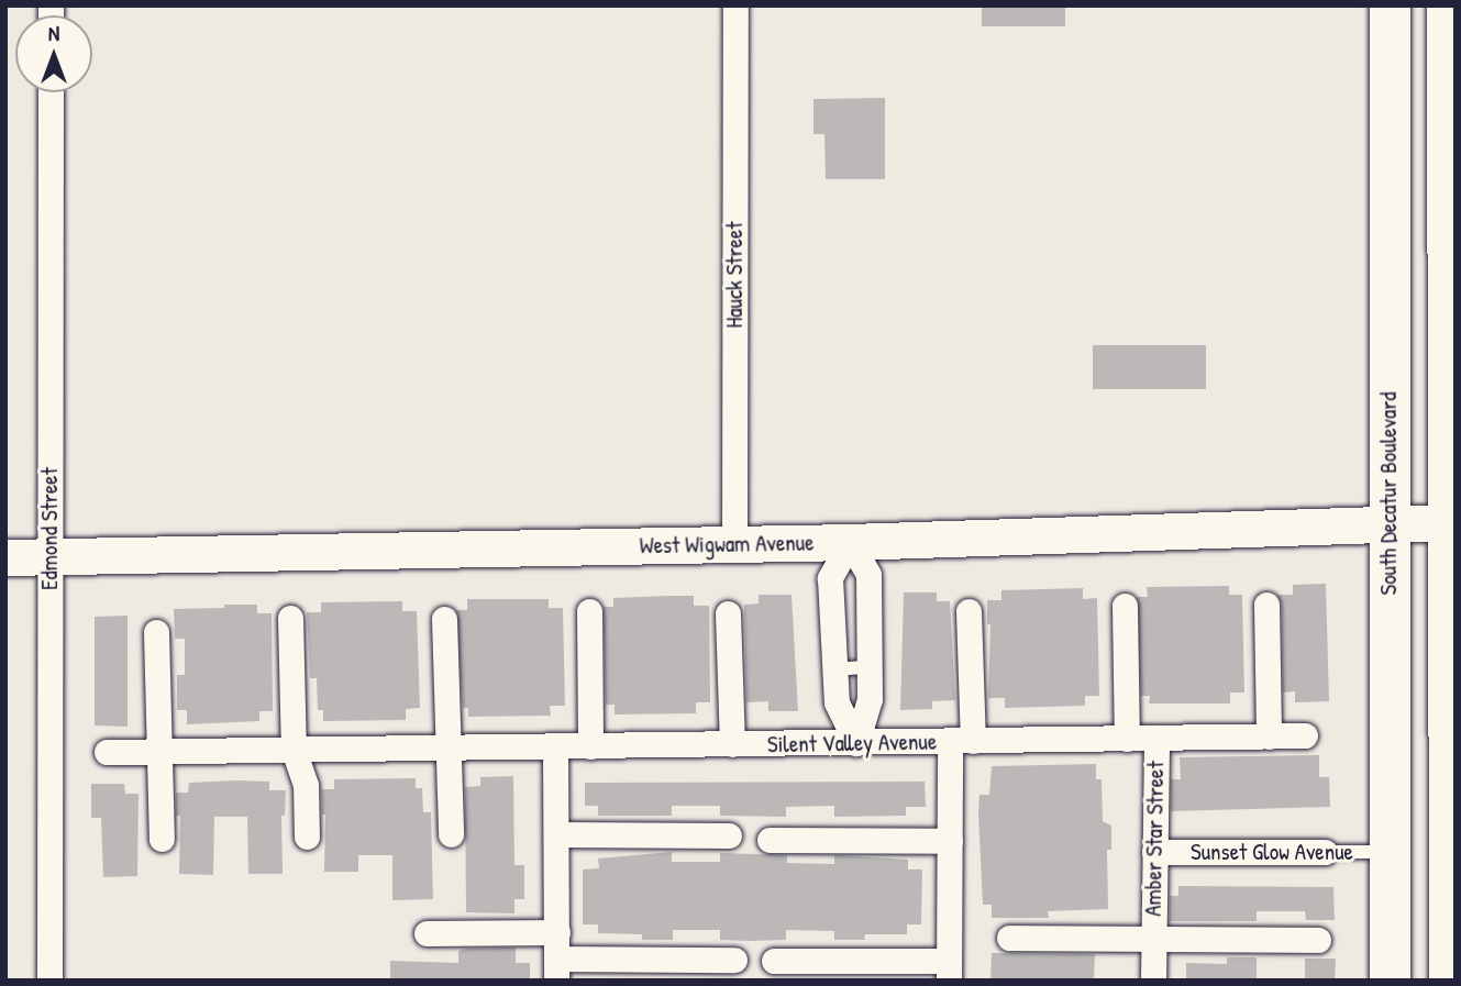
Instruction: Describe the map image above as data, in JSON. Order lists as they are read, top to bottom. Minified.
{"streets":{"main road":["South Decatur Boulevard"],"street":["Hauck Street","Edmond Street","West Wigwam Avenue","Silent Valley Avenue","Amber Star Street","Sunset Glow Avenue"]},"crossings":[["Hauck Street","West Wigwam Avenue"],["South Decatur Boulevard","West Wigwam Avenue"],["South Decatur Boulevard","Sunset Glow Avenue"],["Edmond Street","West Wigwam Avenue"],["Silent Valley Avenue","Amber Star Street"],["Amber Star Street","Sunset Glow Avenue"]],"north":"top"}
